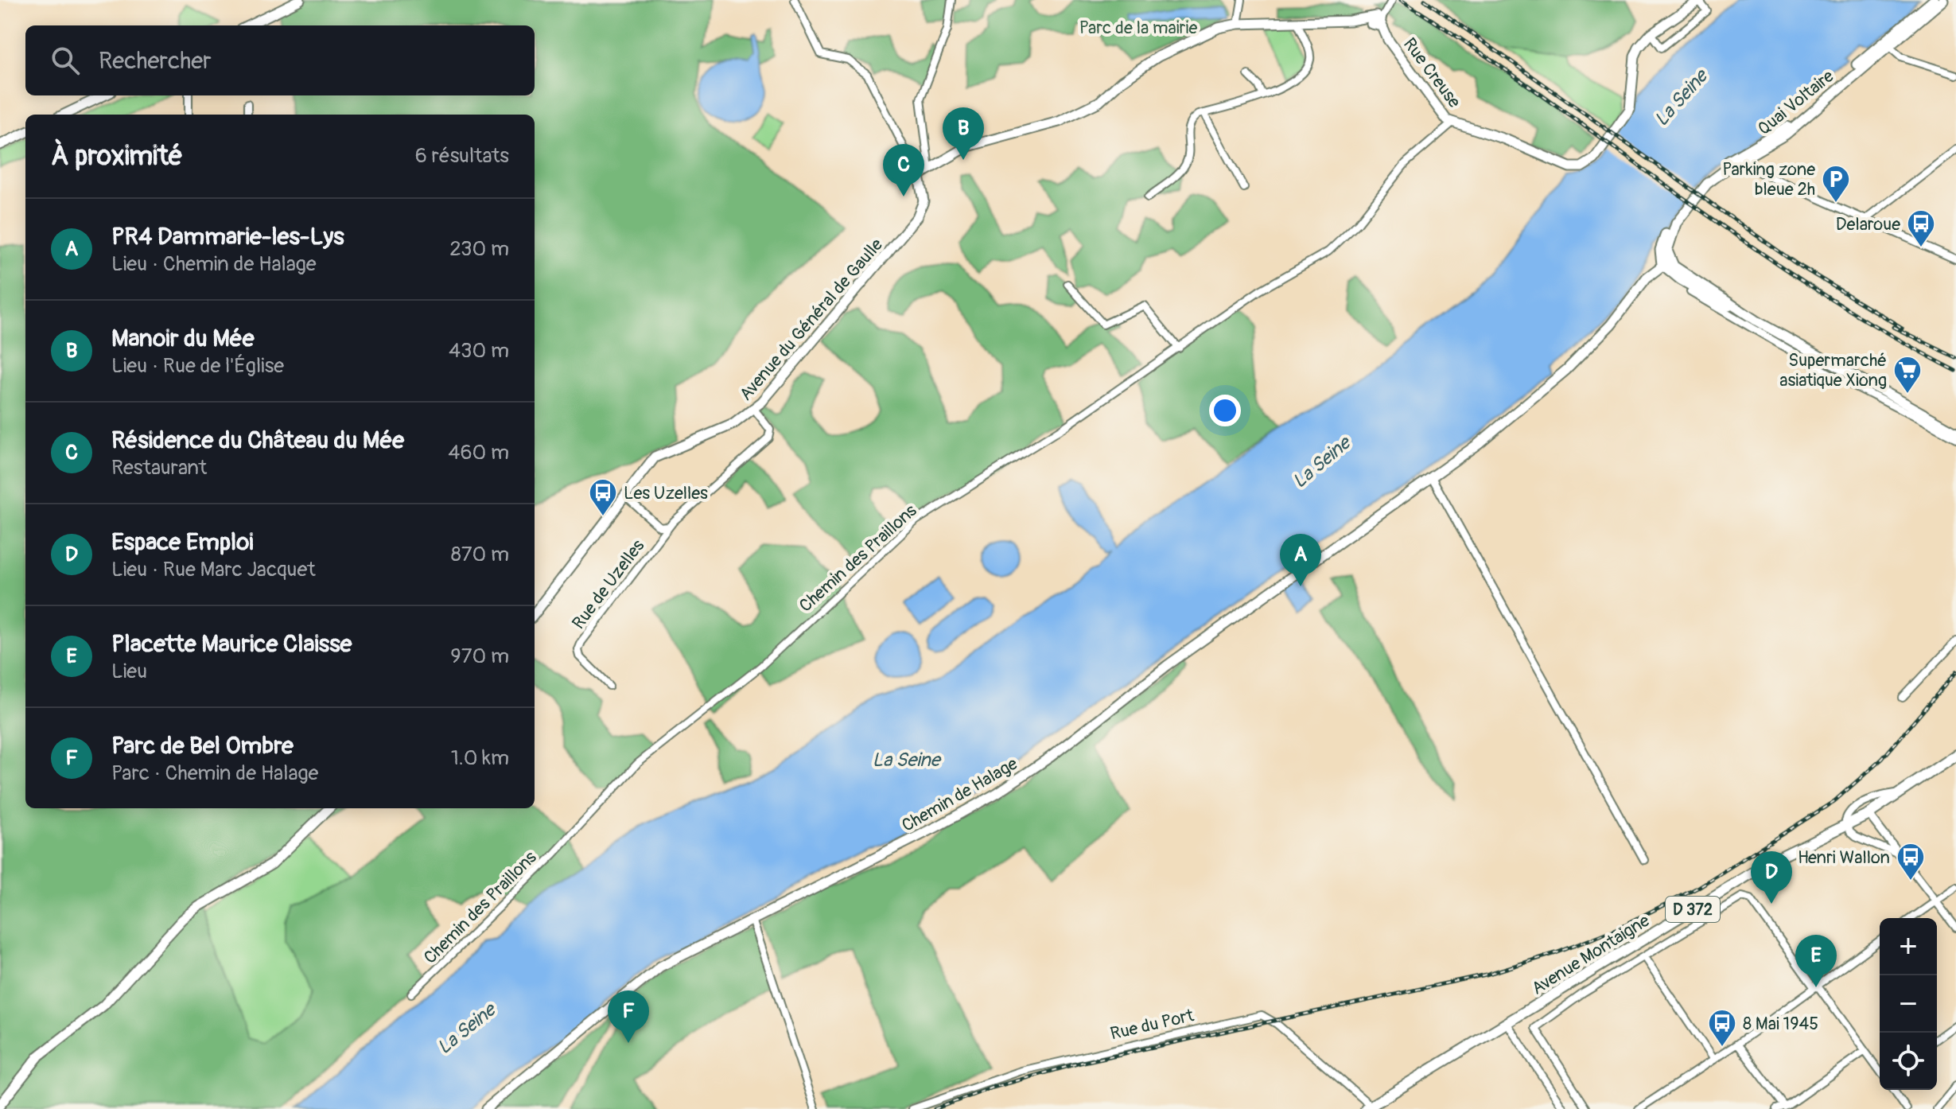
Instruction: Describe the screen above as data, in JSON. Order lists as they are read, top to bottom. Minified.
{"streets":{"main road":["D 372","Avenue Montaigne"],"street":["Rue Creuse","Quai Voltaire","Avenue du Général de Gaulle","Chemin des Praillons","Rue de Uzelles","Chemin de Halage","Rue du Port"]},"crossings":[["Rue Creuse","Chemin des Praillons"],["Avenue du Général de Gaulle","Rue de Uzelles"],["D 372","Avenue Montaigne"],["Avenue Montaigne","Rue du Port"]],"water":["La Seine"],"parks":["Parc de la mairie"],"places":{"parking":["Parking zone bleue 2h"],"bus stop":["Delaroue","Les Uzelles","Henri Wallon","8 Mai 1945"],"supermarket":["Supermarché asiatique Xiong"]},"page":{"search":"Rechercher","pins":["B","C","A","D","E","F"],"heading":["À proximité","6 résultats"],"list":[{"mark":"A","name":"PR4 Dammarie-les-Lys","note":"Lieu · Chemin de Halage","value":"230 m"},{"mark":"B","name":"Manoir du Mée","note":"Lieu · Rue de l'Église","value":"430 m"},{"mark":"C","name":"Résidence du Château du Mée","note":"Restaurant","value":"460 m"},{"mark":"D","name":"Espace Emploi","note":"Lieu · Rue Marc Jacquet","value":"870 m"},{"mark":"E","name":"Placette Maurice Claisse","note":"Lieu","value":"970 m"},{"mark":"F","name":"Parc de Bel Ombre","note":"Parc · Chemin de Halage","value":"1.0 km"}],"map_buttons":["+","−"]}}
